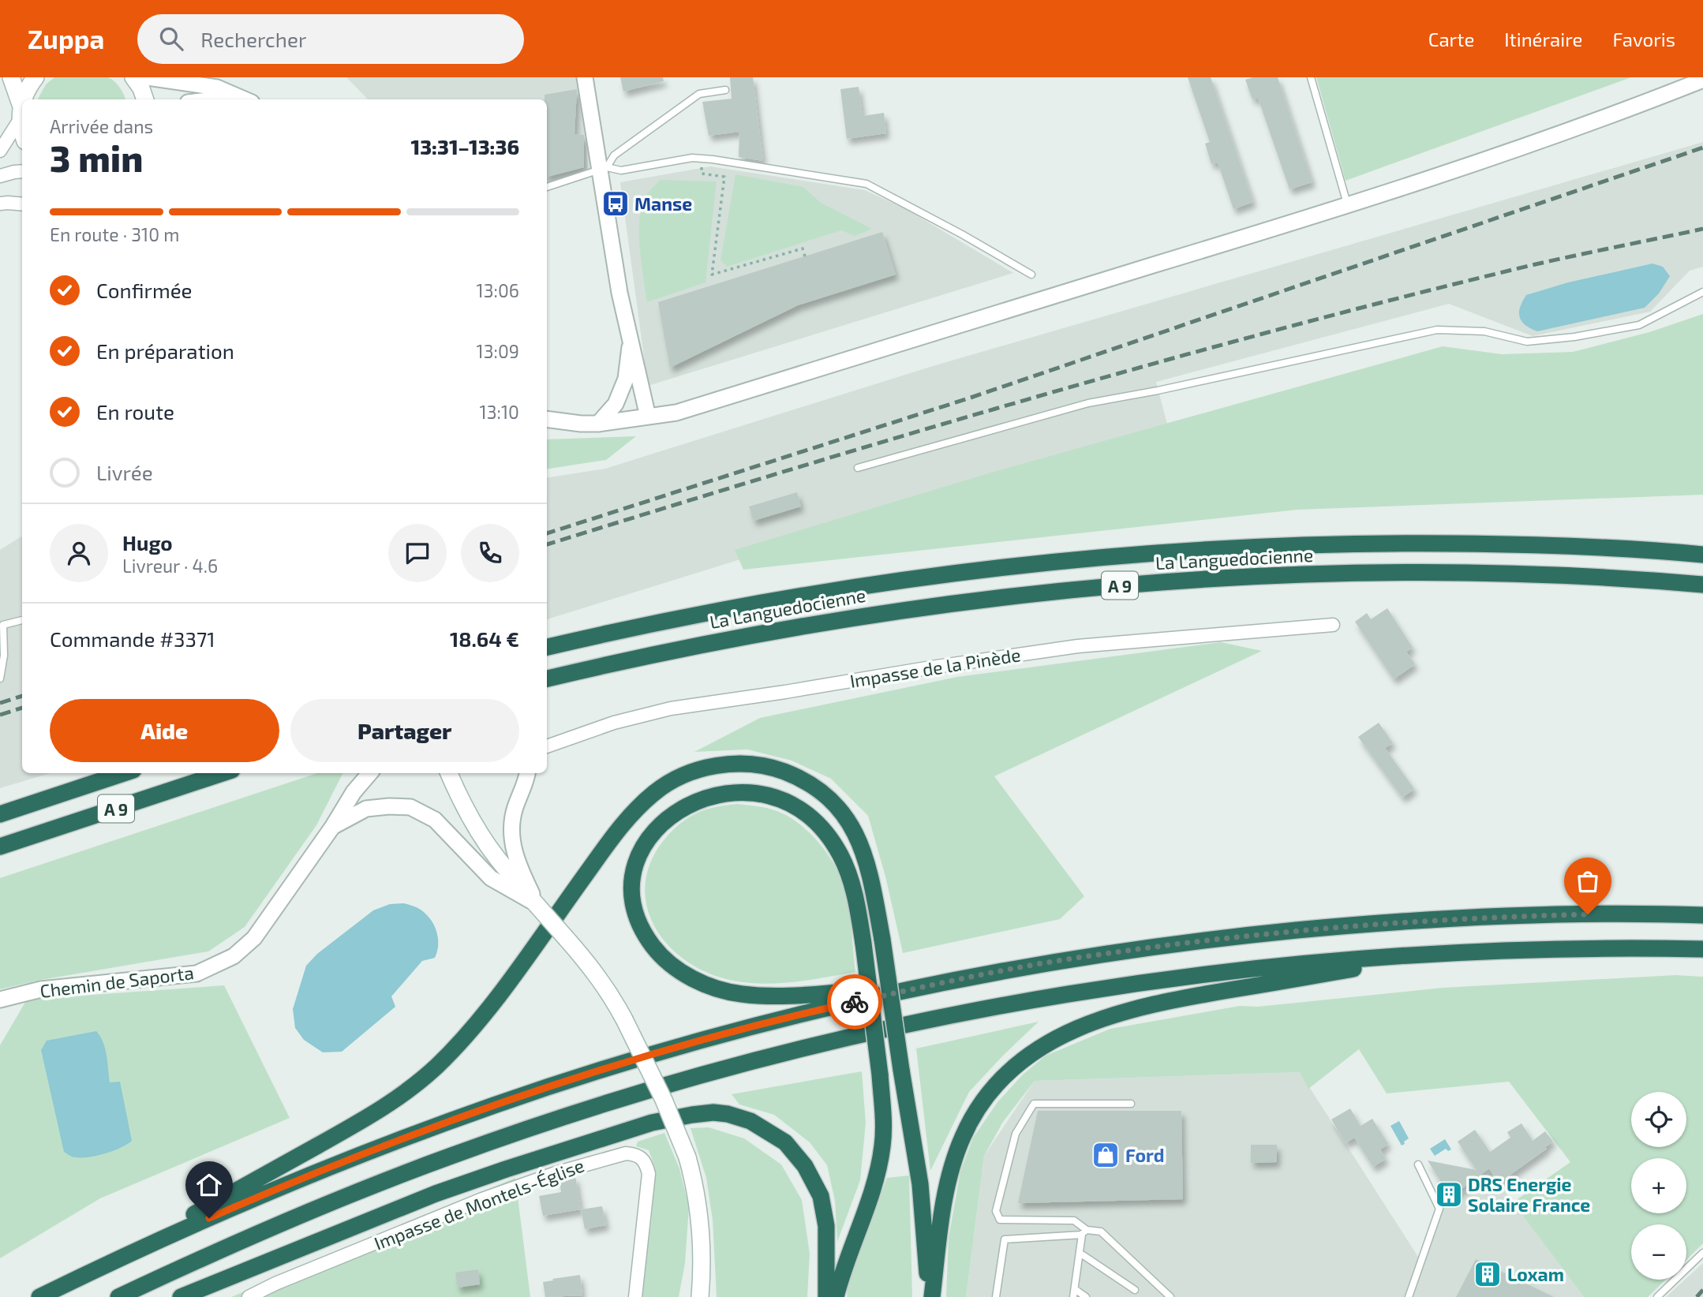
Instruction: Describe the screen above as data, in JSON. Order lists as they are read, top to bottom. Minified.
{"streets":{"highway":["La Languedocienne","A 9"],"street":["Impasse de la Pinède","Chemin de Saporta","Impasse de Montels-Église"]},"places":{"bus stop":["Manse"],"shop":["Ford"],"building":["DRS Energie Solaire France","Loxam"]},"page":{"header":"Zuppa","search":"Rechercher","nav":["Carte","Itinéraire","Favoris"],"heading":["3 min","Arrivée dans","13:31–13:36"],"panel":["Hugo","Livreur · 4.6","Commande #3371","18.64 €"],"bar":"En route · 310 m","list":[["Confirmée","13:06"],["En préparation","13:09"],["En route","13:10"],"Livrée"],"buttons":["Aide","Partager"],"map_buttons":["+","−"]}}
